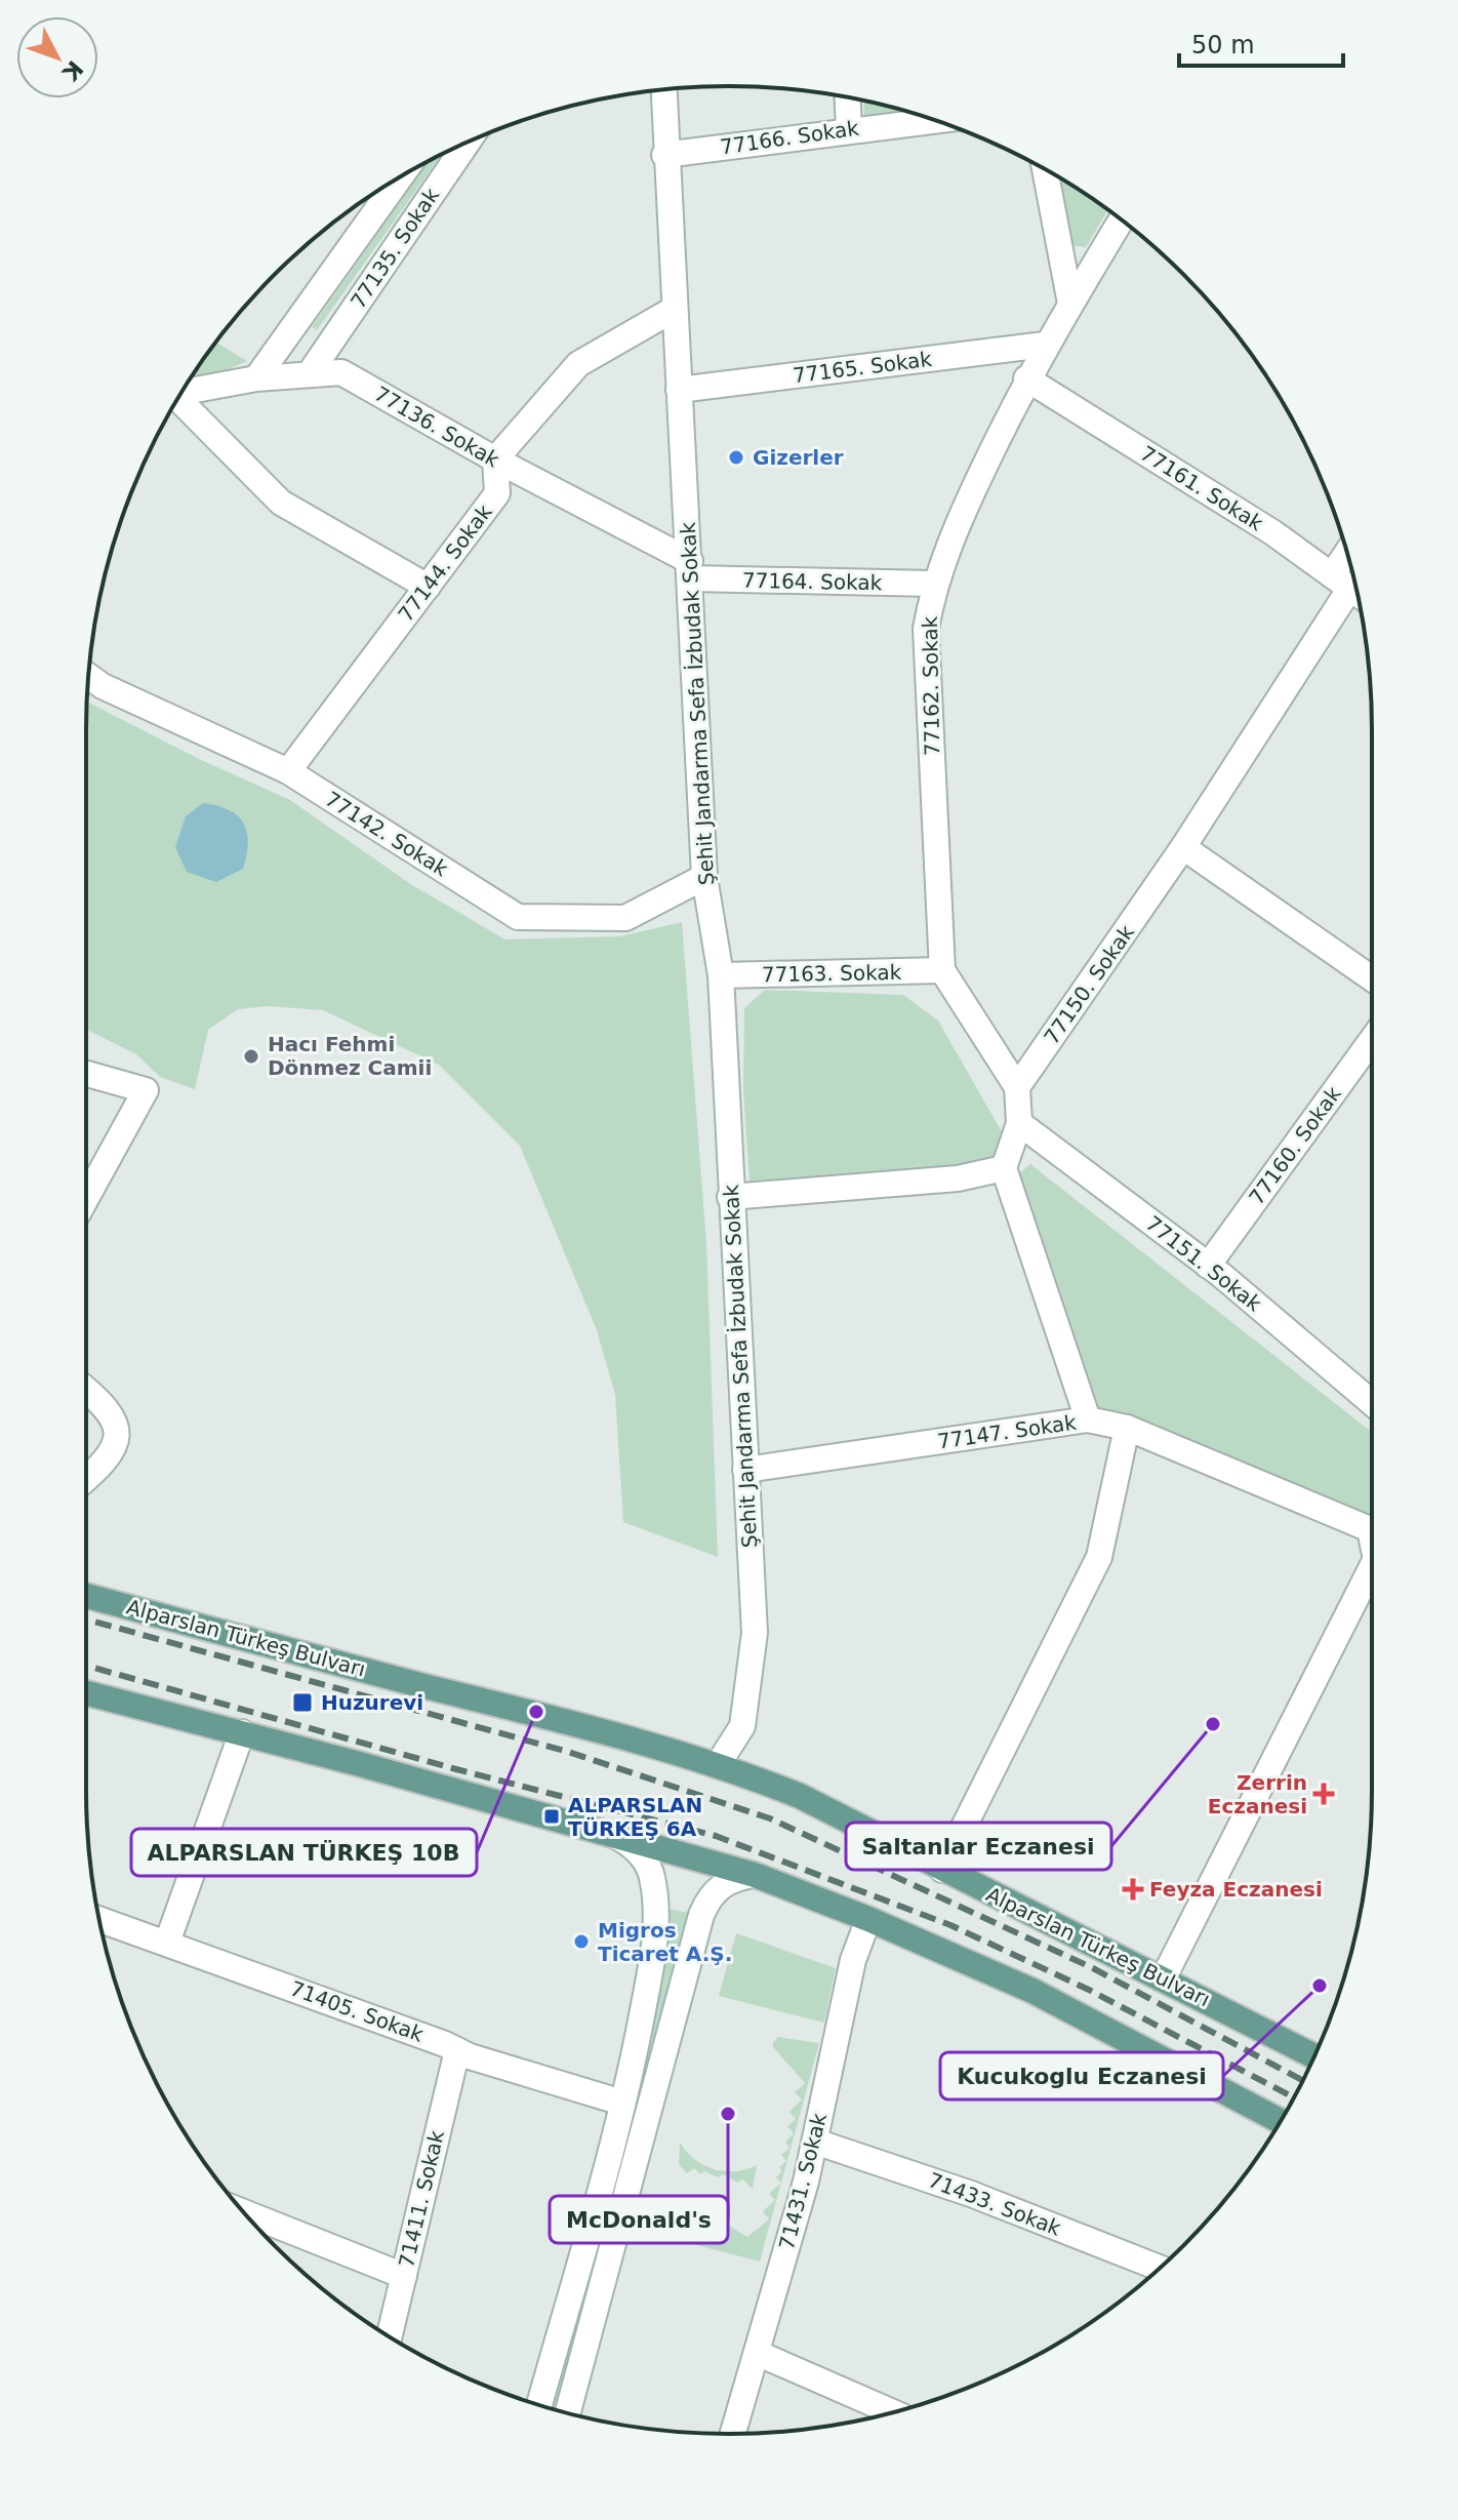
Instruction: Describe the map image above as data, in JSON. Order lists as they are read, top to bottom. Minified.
{"streets":{"main road":["Alparslan Türkeş Bulvarı"],"street":["77166. Sokak","77135. Sokak","77165. Sokak","77136. Sokak","77161. Sokak","77144. Sokak","77164. Sokak","77162. Sokak","Şehit Jandarma Sefa İzbudak Sokak","77142. Sokak","77163. Sokak","77150. Sokak","77160. Sokak","77151. Sokak","77147. Sokak","71405. Sokak","71431. Sokak","71411. Sokak","71433. Sokak"]},"crossings":[["77166. Sokak","Şehit Jandarma Sefa İzbudak Sokak"],["77135. Sokak","77136. Sokak"],["77165. Sokak","77162. Sokak"],["77165. Sokak","Şehit Jandarma Sefa İzbudak Sokak"],["77136. Sokak","77144. Sokak"],["77136. Sokak","77164. Sokak"],["77136. Sokak","Şehit Jandarma Sefa İzbudak Sokak"],["77161. Sokak","77162. Sokak"],["77161. Sokak","77150. Sokak"],["77144. Sokak","77142. Sokak"],["77164. Sokak","77162. Sokak"],["77164. Sokak","Şehit Jandarma Sefa İzbudak Sokak"],["77162. Sokak","77163. Sokak"],["77162. Sokak","77150. Sokak"],["Şehit Jandarma Sefa İzbudak Sokak","77142. Sokak"],["Şehit Jandarma Sefa İzbudak Sokak","77163. Sokak"],["Şehit Jandarma Sefa İzbudak Sokak","77147. Sokak"],["Şehit Jandarma Sefa İzbudak Sokak","Alparslan Türkeş Bulvarı"],["77160. Sokak","77151. Sokak"],["71405. Sokak","71411. Sokak"],["71431. Sokak","71433. Sokak"]],"places":{"other":["Gizerler","Hacı Fehmi Dönmez Camii","ALPARSLAN TÜRKEŞ 10B","Saltanlar Eczanesi","Migros Ticaret A.Ş.","Kucukoglu Eczanesi","McDonald's"],"transit":["Huzurevi","ALPARSLAN TÜRKEŞ 6A"],"health":["Zerrin Eczanesi","Feyza Eczanesi"]},"scale_bar":"50 m","north":"bottom right"}
